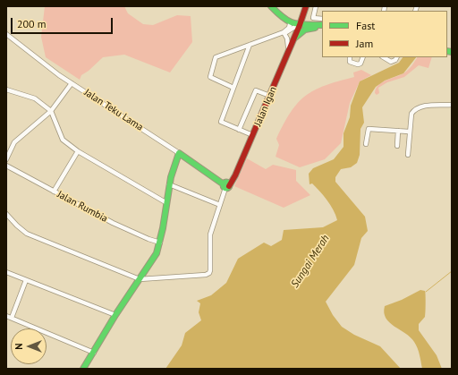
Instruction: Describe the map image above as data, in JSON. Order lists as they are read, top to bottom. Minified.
{"streets":{"street":["Jalan Igan","Jalan Teku Lama","Jalan Rumbia"]},"crossings":[["Jalan Igan","Jalan Teku Lama"]],"water":["Sungai Merah"],"legend":["Fast","Jam"],"scale_bar":"200 m","north":"left"}
